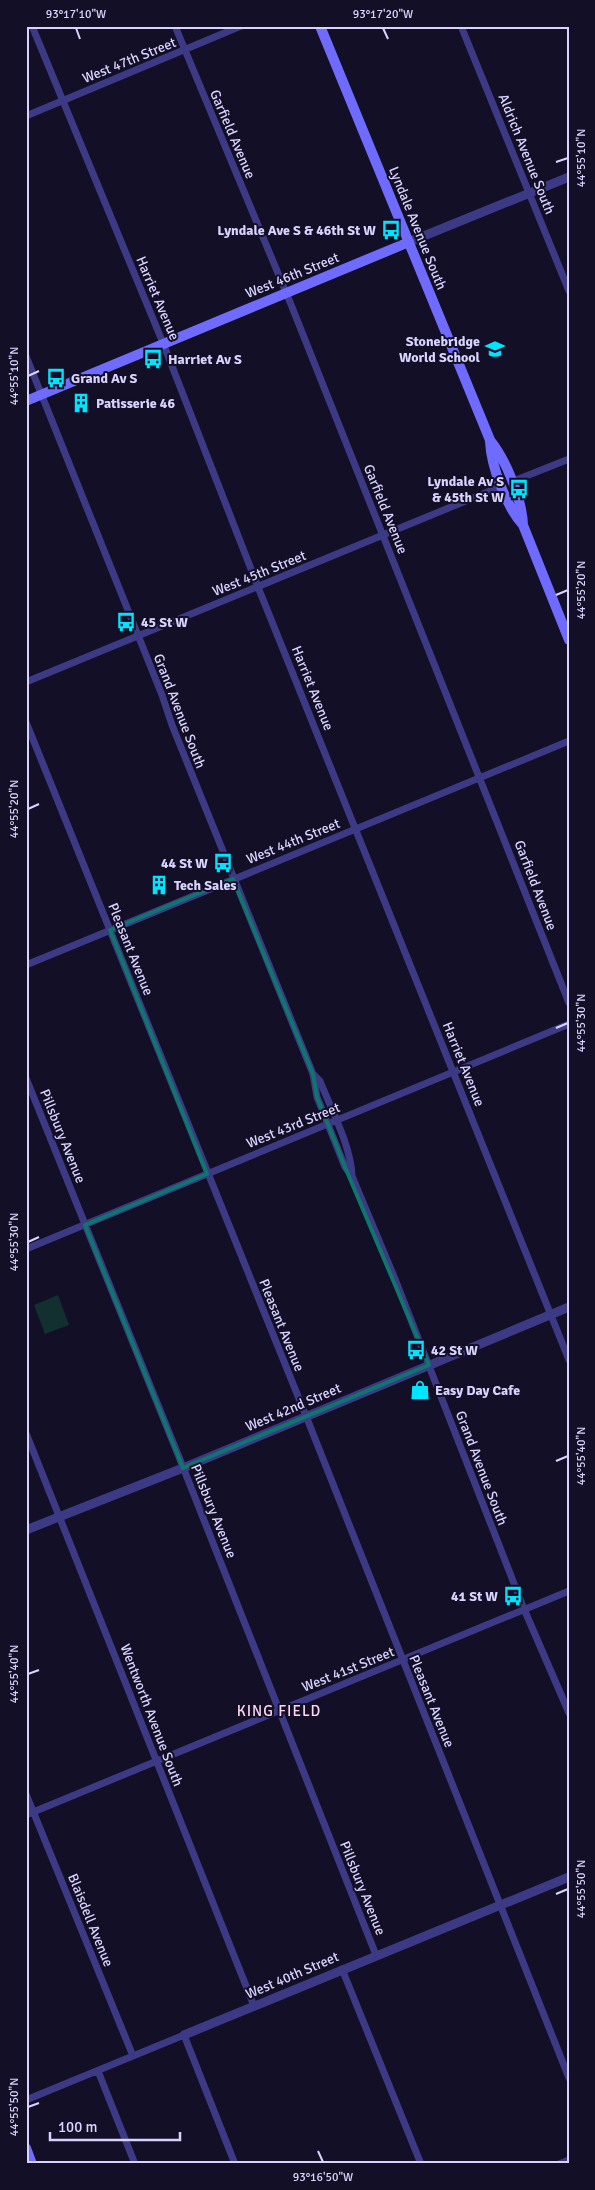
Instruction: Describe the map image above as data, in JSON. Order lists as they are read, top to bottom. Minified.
{"streets":{"main road":["Lyndale Avenue South","West 46th Street"],"street":["West 47th Street","Garfield Avenue","Aldrich Avenue South","Harriet Avenue","West 45th Street","Grand Avenue South","West 44th Street","Pleasant Avenue","West 43rd Street","Pillsbury Avenue","West 42nd Street","West 41st Street","Wentworth Avenue South","Blaisdell Avenue","West 40th Street"]},"crossings":[["West 47th Street","Garfield Avenue"],["West 47th Street","Harriet Avenue"],["Garfield Avenue","West 46th Street"],["Garfield Avenue","West 45th Street"],["Garfield Avenue","West 44th Street"],["Aldrich Avenue South","West 46th Street"],["Lyndale Avenue South","West 46th Street"],["Lyndale Avenue South","West 45th Street"],["West 46th Street","Harriet Avenue"],["West 46th Street","Grand Avenue South"],["Harriet Avenue","West 45th Street"],["Harriet Avenue","West 44th Street"],["Harriet Avenue","West 43rd Street"],["Harriet Avenue","West 42nd Street"],["West 45th Street","Grand Avenue South"],["Grand Avenue South","West 44th Street"],["Grand Avenue South","West 43rd Street"],["Grand Avenue South","West 42nd Street"],["Grand Avenue South","West 41st Street"],["West 44th Street","Pleasant Avenue"],["Pleasant Avenue","West 43rd Street"],["Pleasant Avenue","West 42nd Street"],["Pleasant Avenue","West 41st Street"],["Pleasant Avenue","West 40th Street"],["West 43rd Street","Pillsbury Avenue"],["Pillsbury Avenue","West 42nd Street"],["Pillsbury Avenue","West 41st Street"],["Pillsbury Avenue","West 40th Street"],["West 42nd Street","Wentworth Avenue South"],["West 41st Street","Wentworth Avenue South"],["West 41st Street","Blaisdell Avenue"],["Wentworth Avenue South","West 40th Street"],["Blaisdell Avenue","West 40th Street"]],"districts":["KING FIELD"],"places":{"bus stop":["Lyndale Ave S & 46th St W","Harriet Av S","Grand Av S","Lyndale Av S & 45th St W","45 St W","44 St W","42 St W","41 St W"],"school or university":["Stonebridge World School"],"building":["Patisserie 46","Tech Sales"],"shop":["Easy Day Cafe"]},"scale_bar":"100 m","coordinates":["93°17'10\"W","93°17'20\"W","44°55'10\"N","44°55'20\"N","44°55'30\"N","44°55'40\"N","44°55'50\"N","93°16'50\"W"]}
